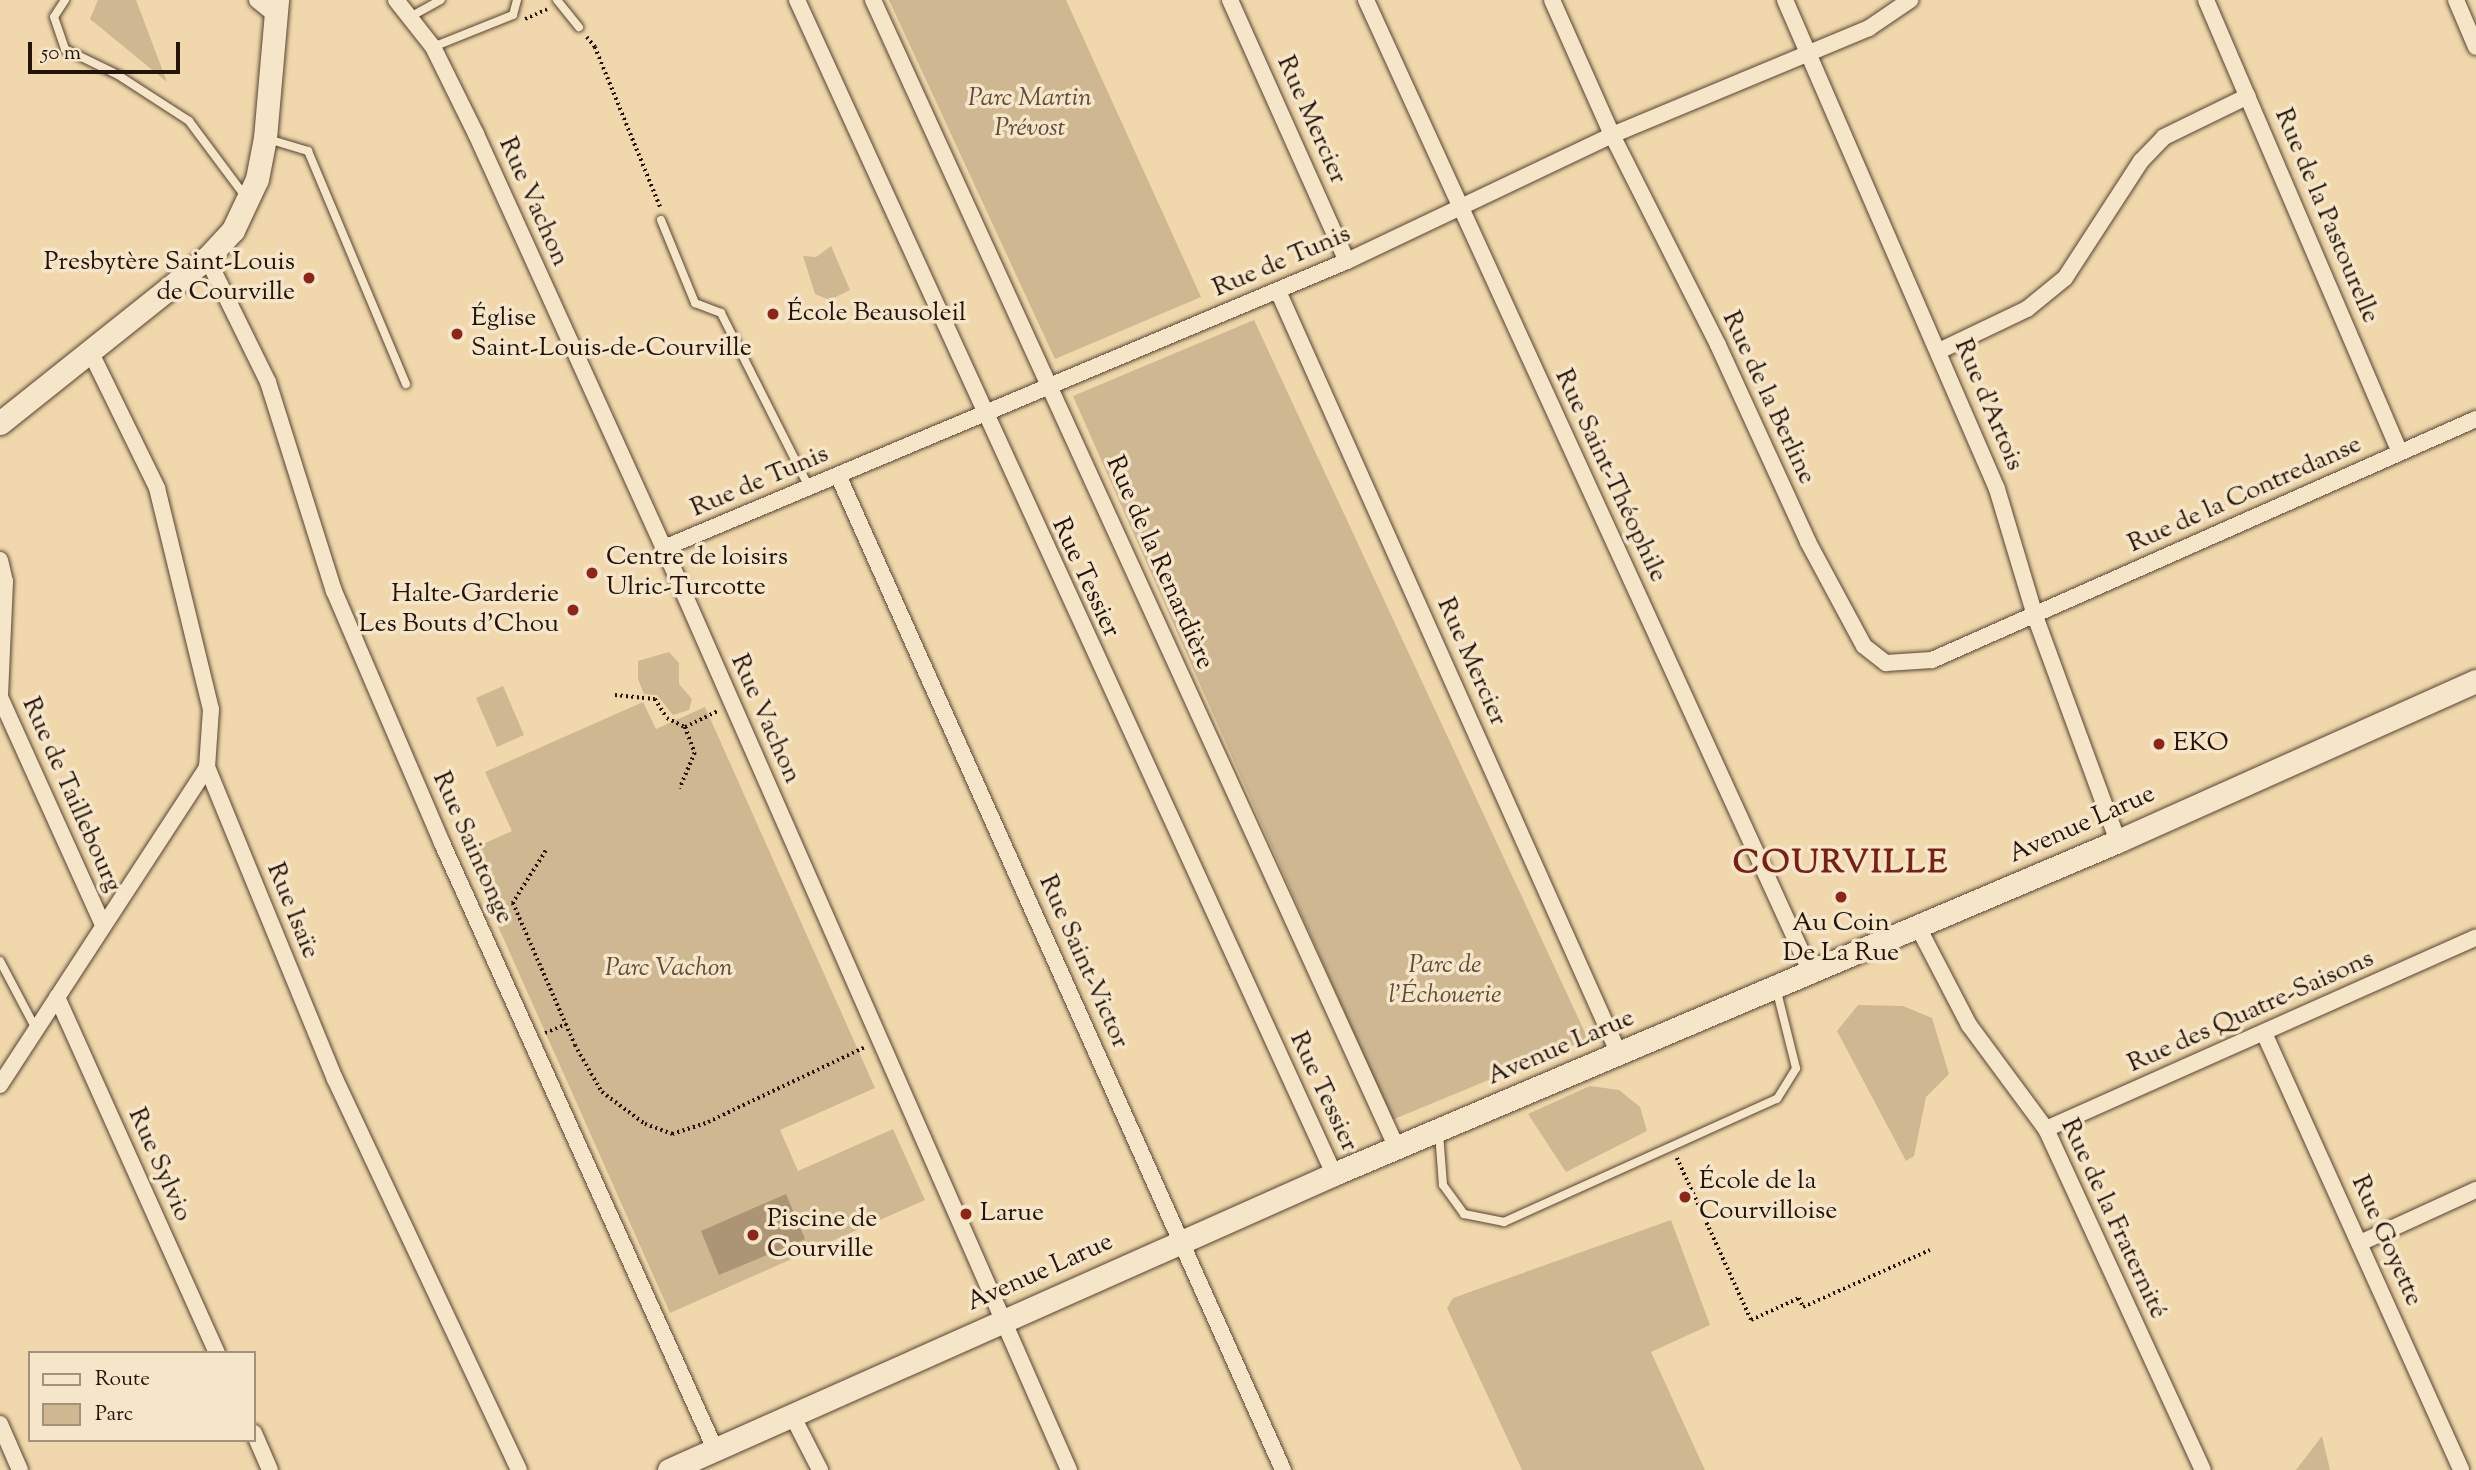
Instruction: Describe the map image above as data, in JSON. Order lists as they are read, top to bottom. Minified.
{"streets":{"street":["Rue Mercier","Rue Vachon","Rue de la Pastourelle","Rue de Tunis","Rue de la Berline","Rue d'Artois","Rue Saint-Théophile","Rue de la Contredanse","Rue de la Renardière","Rue Tessier","Rue de Taillebourg","Avenue Larue","Rue Saintonge","Rue Isaïe","Rue Saint-Victor","Rue des Quatre-Saisons","Rue Sylvio","Rue de la Fraternité","Rue Goyette"]},"crossings":[["Rue Mercier","Rue de Tunis"],["Rue Mercier","Avenue Larue"],["Rue Vachon","Rue de Tunis"],["Rue Vachon","Avenue Larue"],["Rue de la Pastourelle","Rue de la Contredanse"],["Rue de Tunis","Rue de la Berline"],["Rue de Tunis","Rue d'Artois"],["Rue de Tunis","Rue Saint-Théophile"],["Rue de Tunis","Rue de la Renardière"],["Rue de Tunis","Rue Tessier"],["Rue de Tunis","Rue Saint-Victor"],["Rue de la Berline","Rue d'Artois"],["Rue de la Berline","Rue de la Contredanse"],["Rue d'Artois","Rue de la Contredanse"],["Rue d'Artois","Avenue Larue"],["Rue Saint-Théophile","Avenue Larue"],["Rue de la Renardière","Avenue Larue"],["Rue Tessier","Avenue Larue"],["Avenue Larue","Rue Saintonge"],["Avenue Larue","Rue Saint-Victor"],["Avenue Larue","Rue de la Fraternité"],["Rue des Quatre-Saisons","Rue de la Fraternité"],["Rue des Quatre-Saisons","Rue Goyette"]],"districts":["COURVILLE"],"parks":["Parc Martin Prévost","Parc de l'Échouerie","Parc Vachon"],"places":["Presbytère Saint-Louis de Courville","École Beausoleil","Église Saint-Louis-de-Courville","Centre de loisirs Ulric-Turcotte","Halte-Garderie Les Bouts d'Chou","EKO","Au Coin De La Rue","École de la Courvilloise","Larue","Piscine de Courville"],"legend":["Route","Parc"],"scale_bar":"50 m"}
